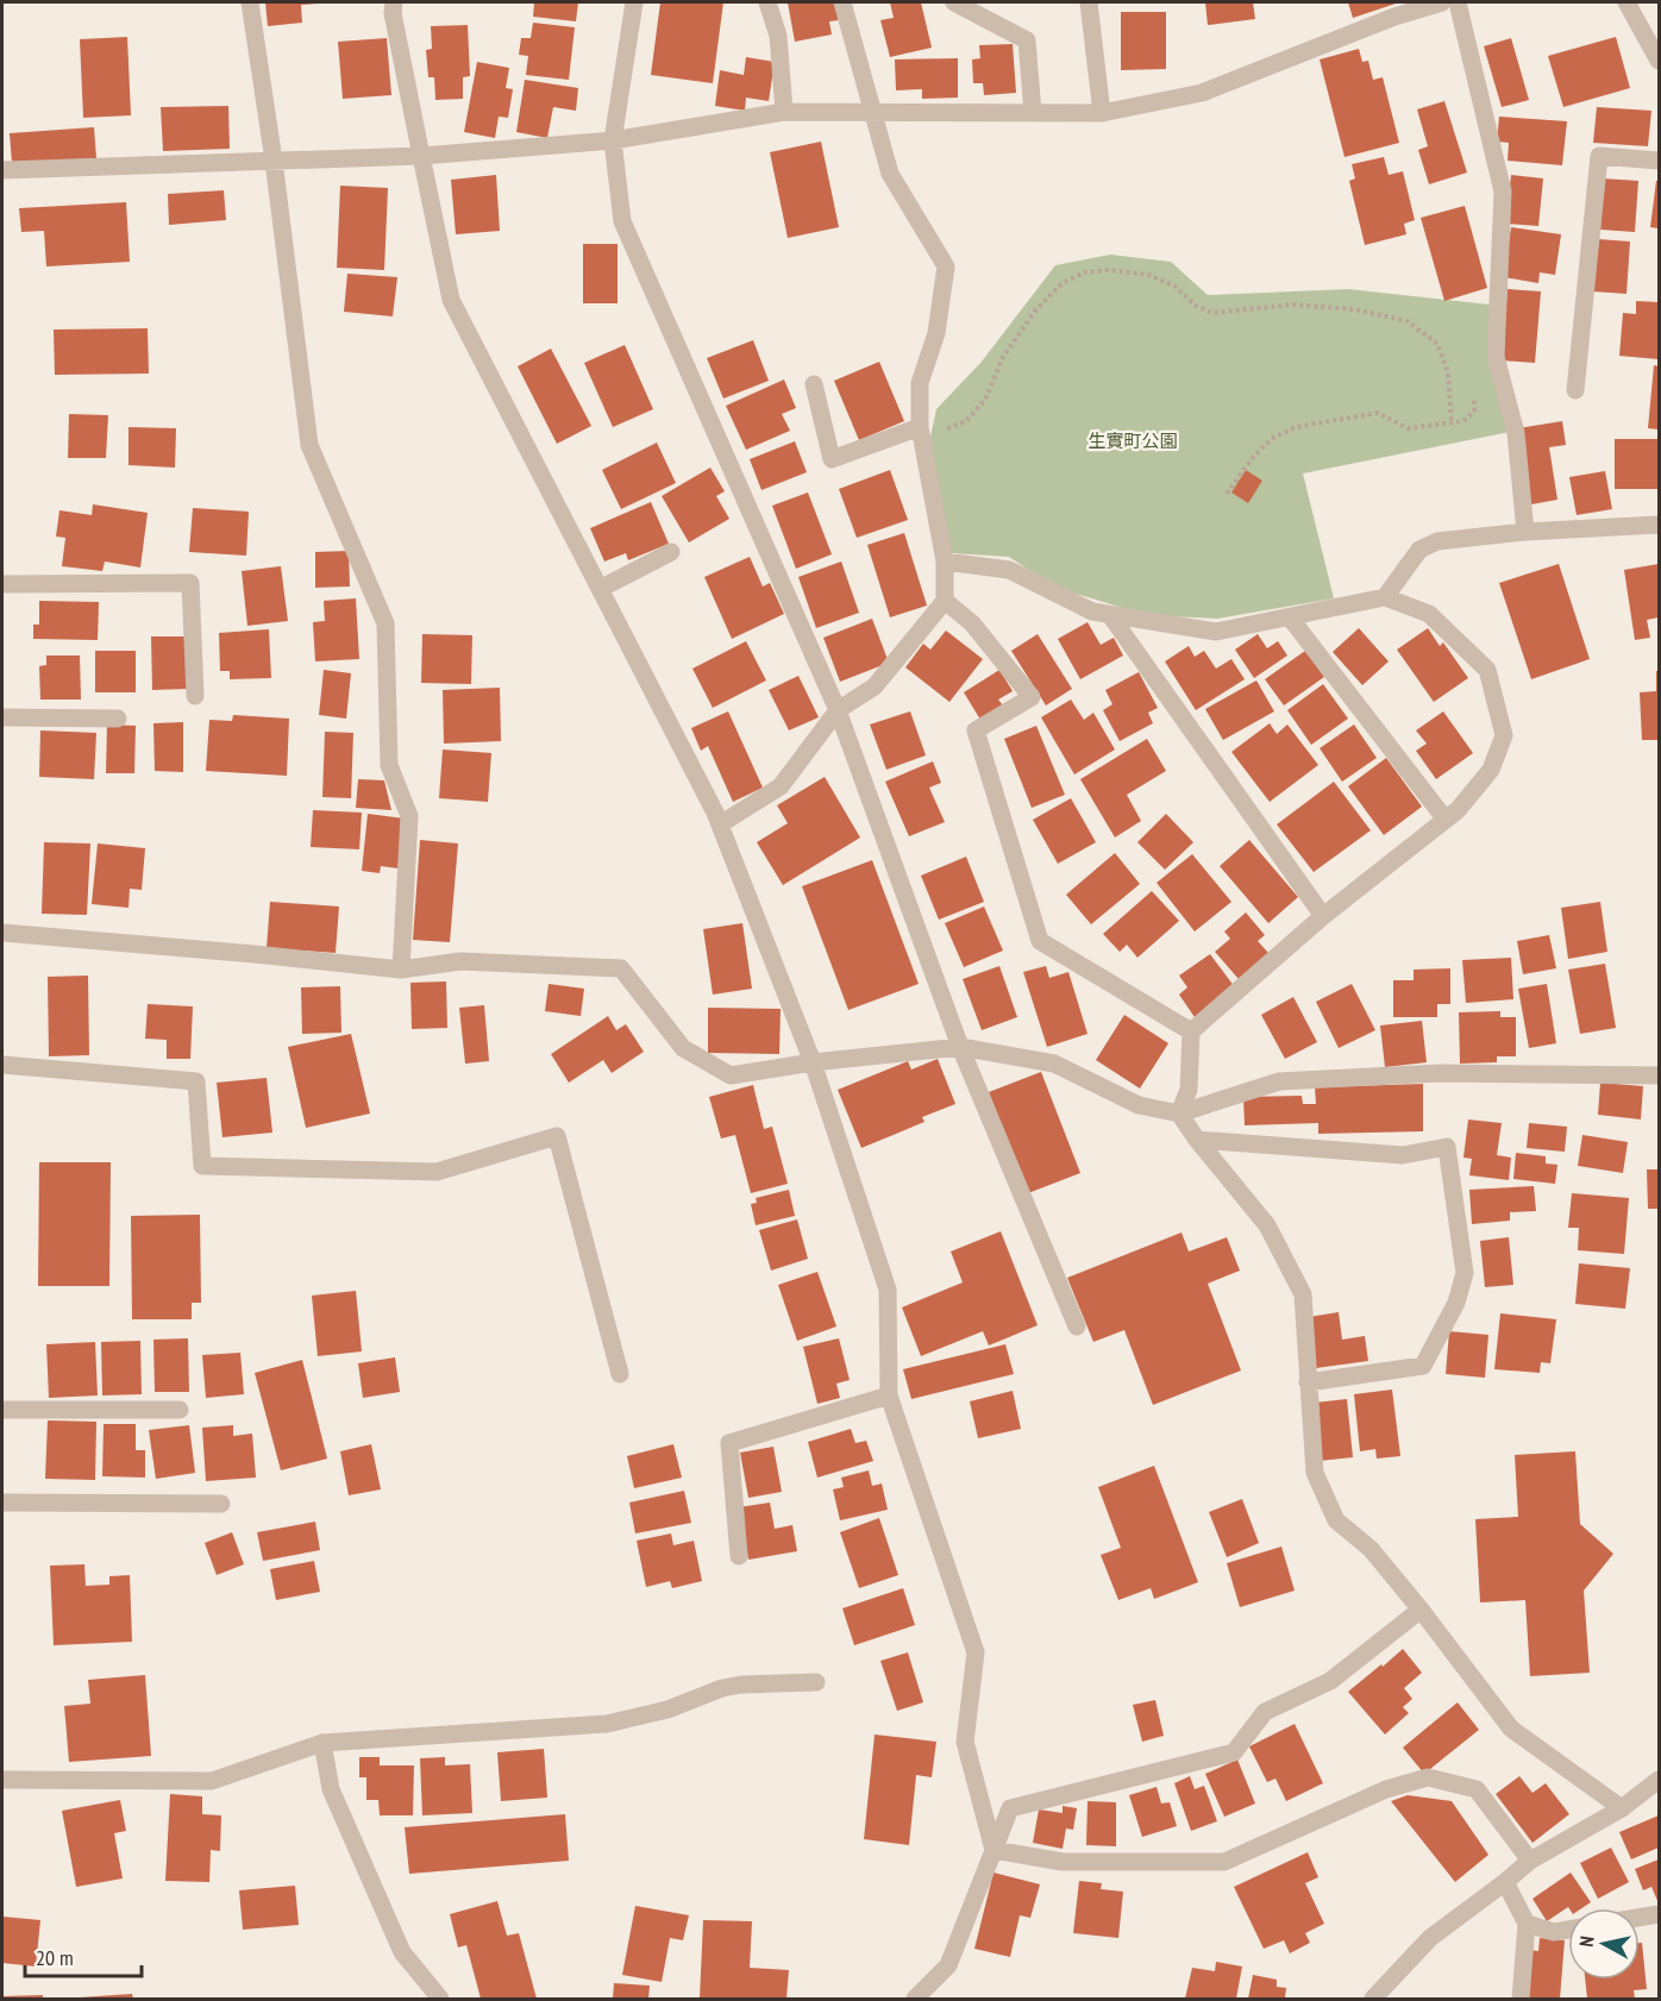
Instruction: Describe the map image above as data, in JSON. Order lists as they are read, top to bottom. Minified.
{"parks":["生實町公園"],"scale_bar":"20 m","north":"left"}
